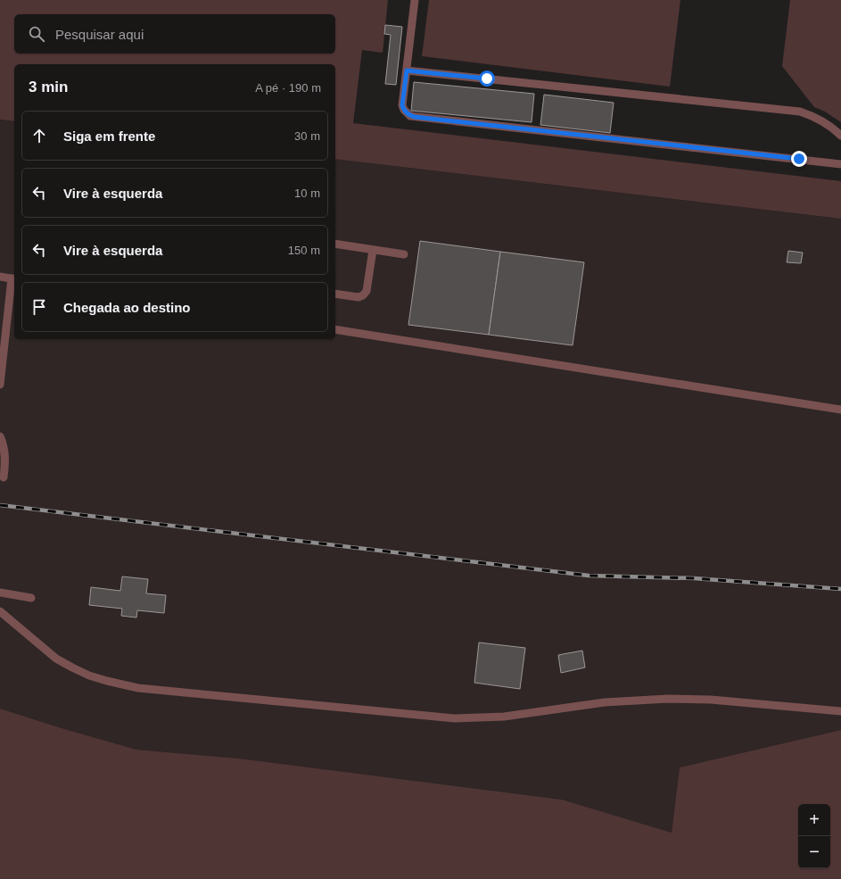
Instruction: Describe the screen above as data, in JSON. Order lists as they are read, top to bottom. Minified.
{"page":{"search":"Pesquisar aqui","heading":["3 min","A pé · 190 m"],"list":[["Siga em frente","30 m"],["Vire à esquerda","10 m"],["Vire à esquerda","150 m"],"Chegada ao destino"],"map_buttons":["+","−"]}}
